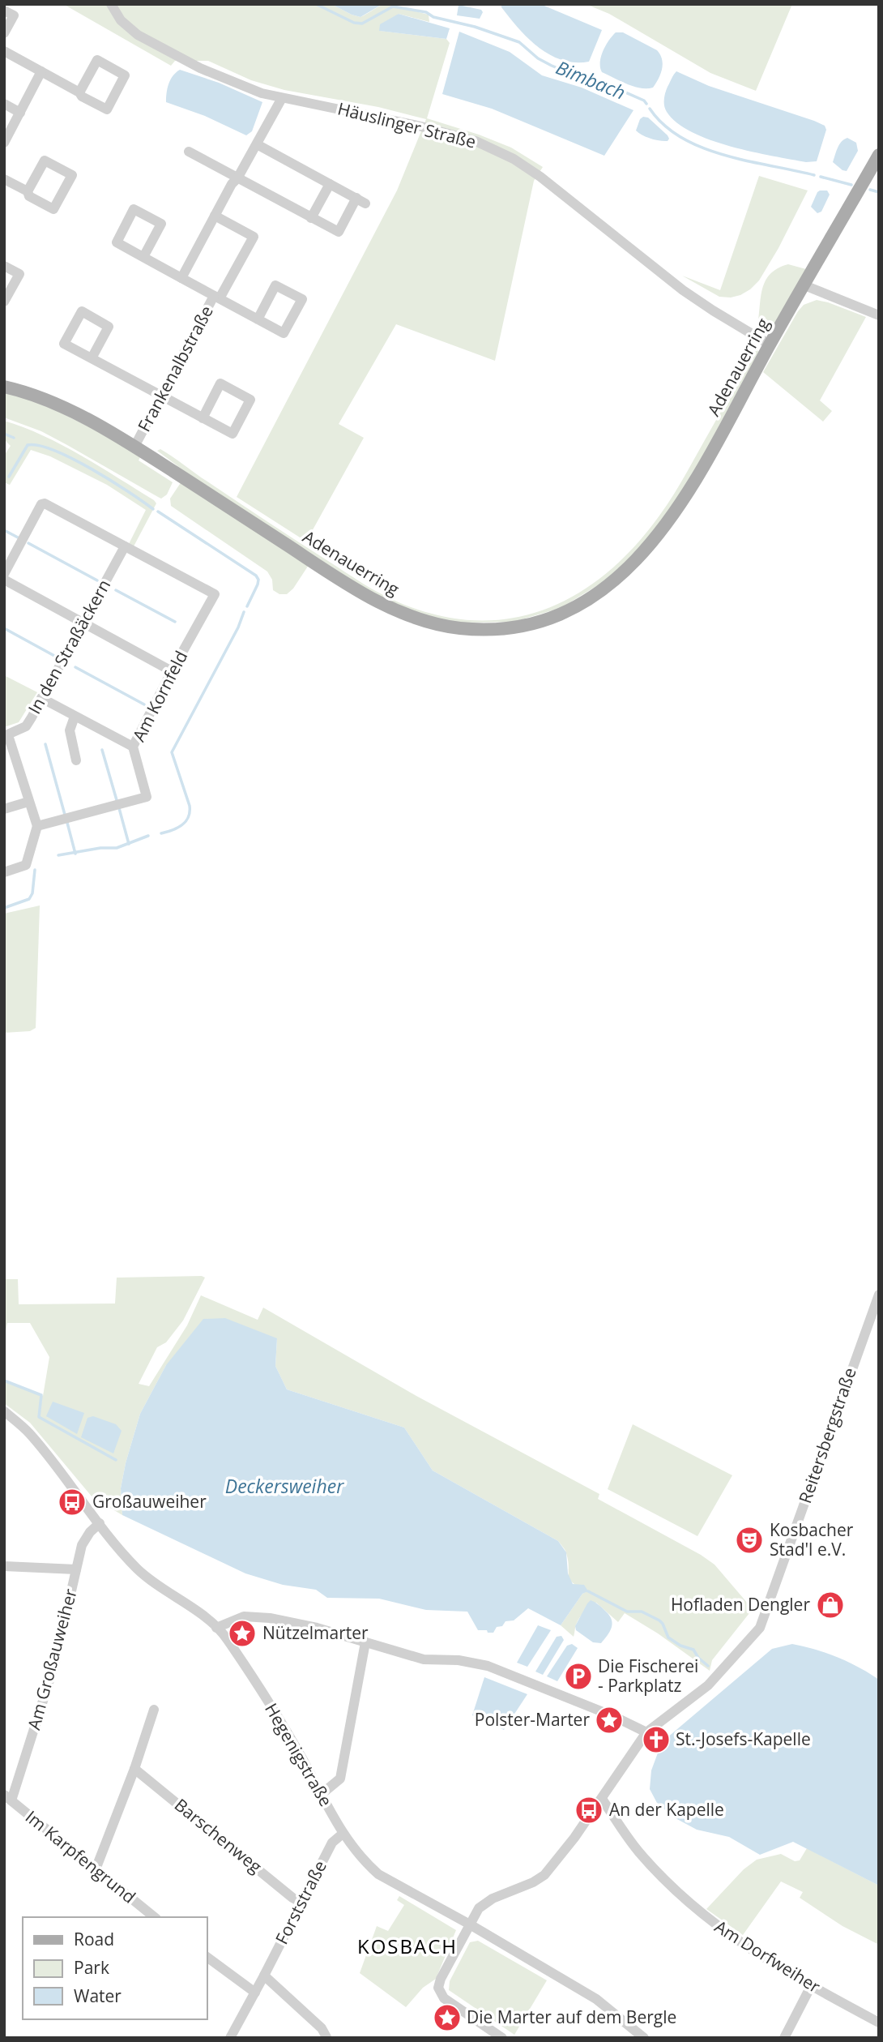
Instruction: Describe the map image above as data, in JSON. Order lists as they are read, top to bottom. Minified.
{"streets":{"main road":["Adenauerring"],"street":["Häuslinger Straße","Frankenalbstraße","In den Straßäckern","Am Kornfeld","Reitersbergstraße","Am Großauweiher","Hegenigstraße","Barschenweg","Im Karpfengrund","Forststraße","Am Dorfweiher"]},"crossings":[["Häuslinger Straße","Adenauerring"],["Adenauerring","Frankenalbstraße"],["In den Straßäckern","Am Kornfeld"],["Reitersbergstraße","Hegenigstraße"],["Reitersbergstraße","Am Dorfweiher"],["Am Großauweiher","Hegenigstraße"],["Am Großauweiher","Im Karpfengrund"],["Hegenigstraße","Forststraße"],["Barschenweg","Forststraße"]],"districts":["KOSBACH"],"water":["Bimbach","Deckersweiher"],"places":{"bus stop":["Großauweiher","An der Kapelle"],"theatre":["Kosbacher Stad'l e.V."],"shop":["Hofladen Dengler"],"place":["Nützelmarter","Polster-Marter","Die Marter auf dem Bergle"],"parking":["Die Fischerei - Parkplatz"],"church":["St.-Josefs-Kapelle"]},"legend":["Road","Park","Water"]}
